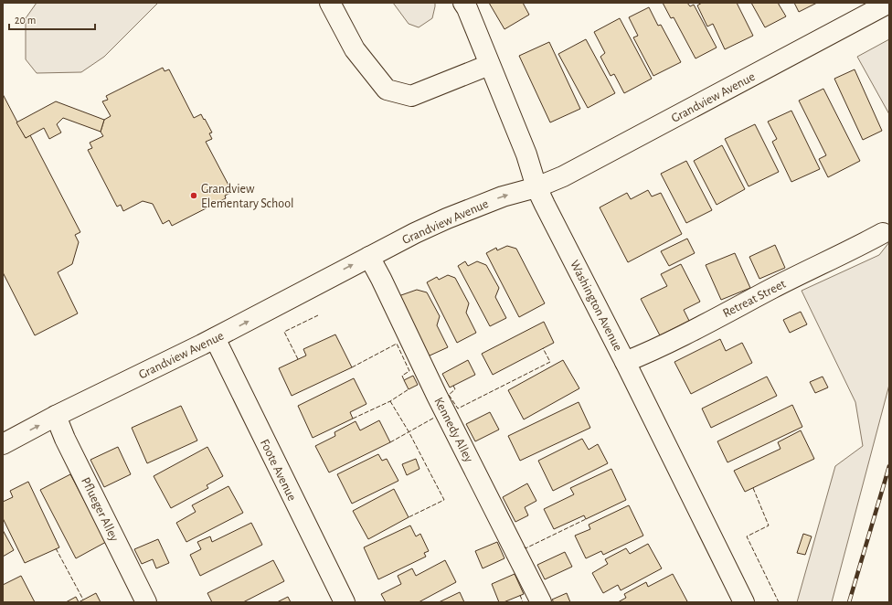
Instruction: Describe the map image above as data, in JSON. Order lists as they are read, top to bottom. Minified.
{"streets":{"street":["Grandview Avenue","Retreat Street","Washington Avenue","Kennedy Alley","Foote Avenue","Pflueger Alley"]},"crossings":[["Grandview Avenue","Washington Avenue"],["Grandview Avenue","Kennedy Alley"],["Grandview Avenue","Foote Avenue"],["Grandview Avenue","Pflueger Alley"],["Retreat Street","Washington Avenue"]],"one_way":["Grandview Avenue"],"places":["Grandview Elementary School"],"scale_bar":"20 m"}
